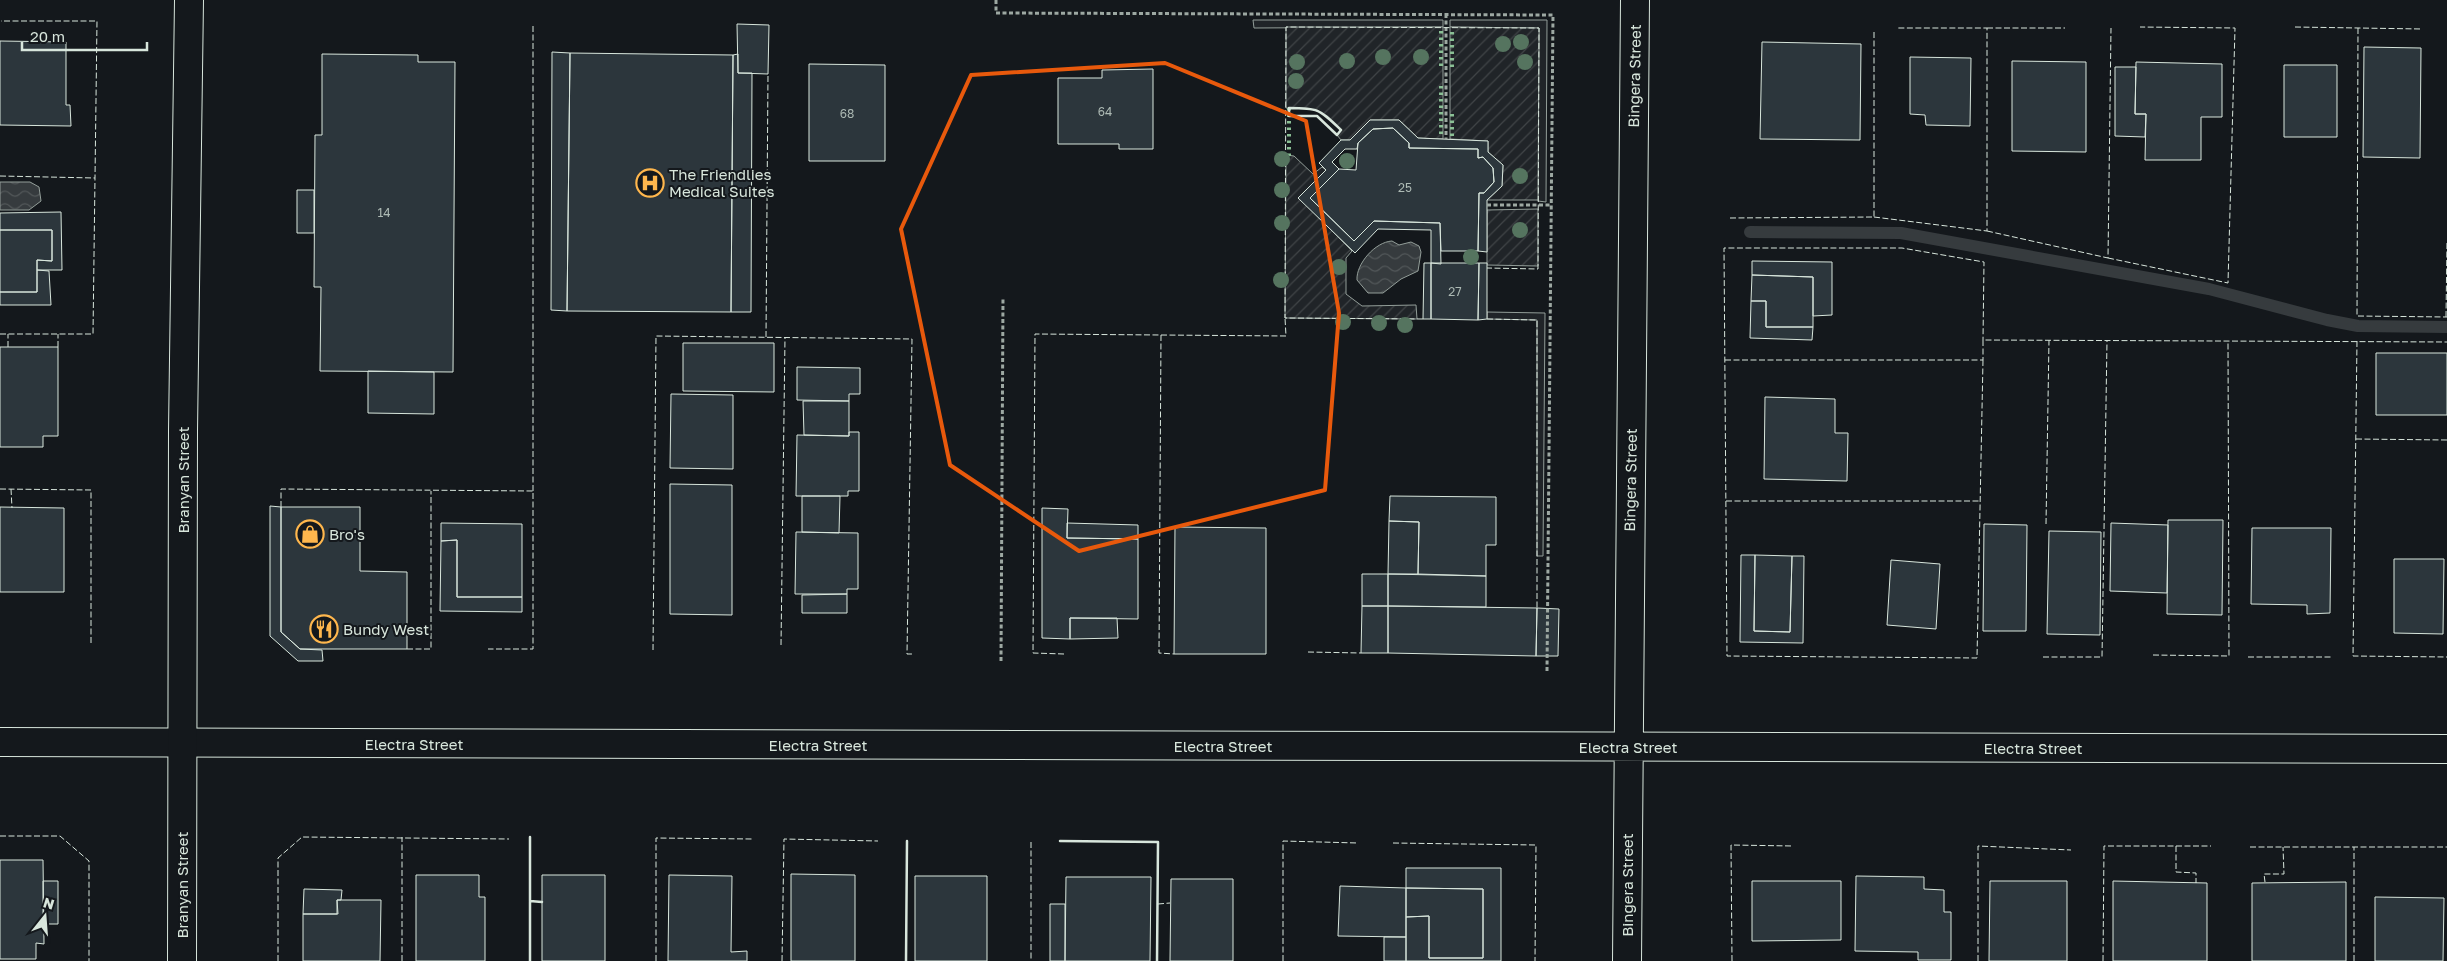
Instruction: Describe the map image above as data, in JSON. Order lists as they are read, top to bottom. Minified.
{"streets":{"street":["Bingera Street","Branyan Street","Electra Street"]},"crossings":[["Bingera Street","Electra Street"],["Branyan Street","Electra Street"]],"places":{"hospital":["The Friendlies Medical Suites"],"shop":["Bro's"],"restaurant":["Bundy West"]},"house_numbers":["64","68","25","14","27"],"scale_bar":"20 m","north":"top"}
